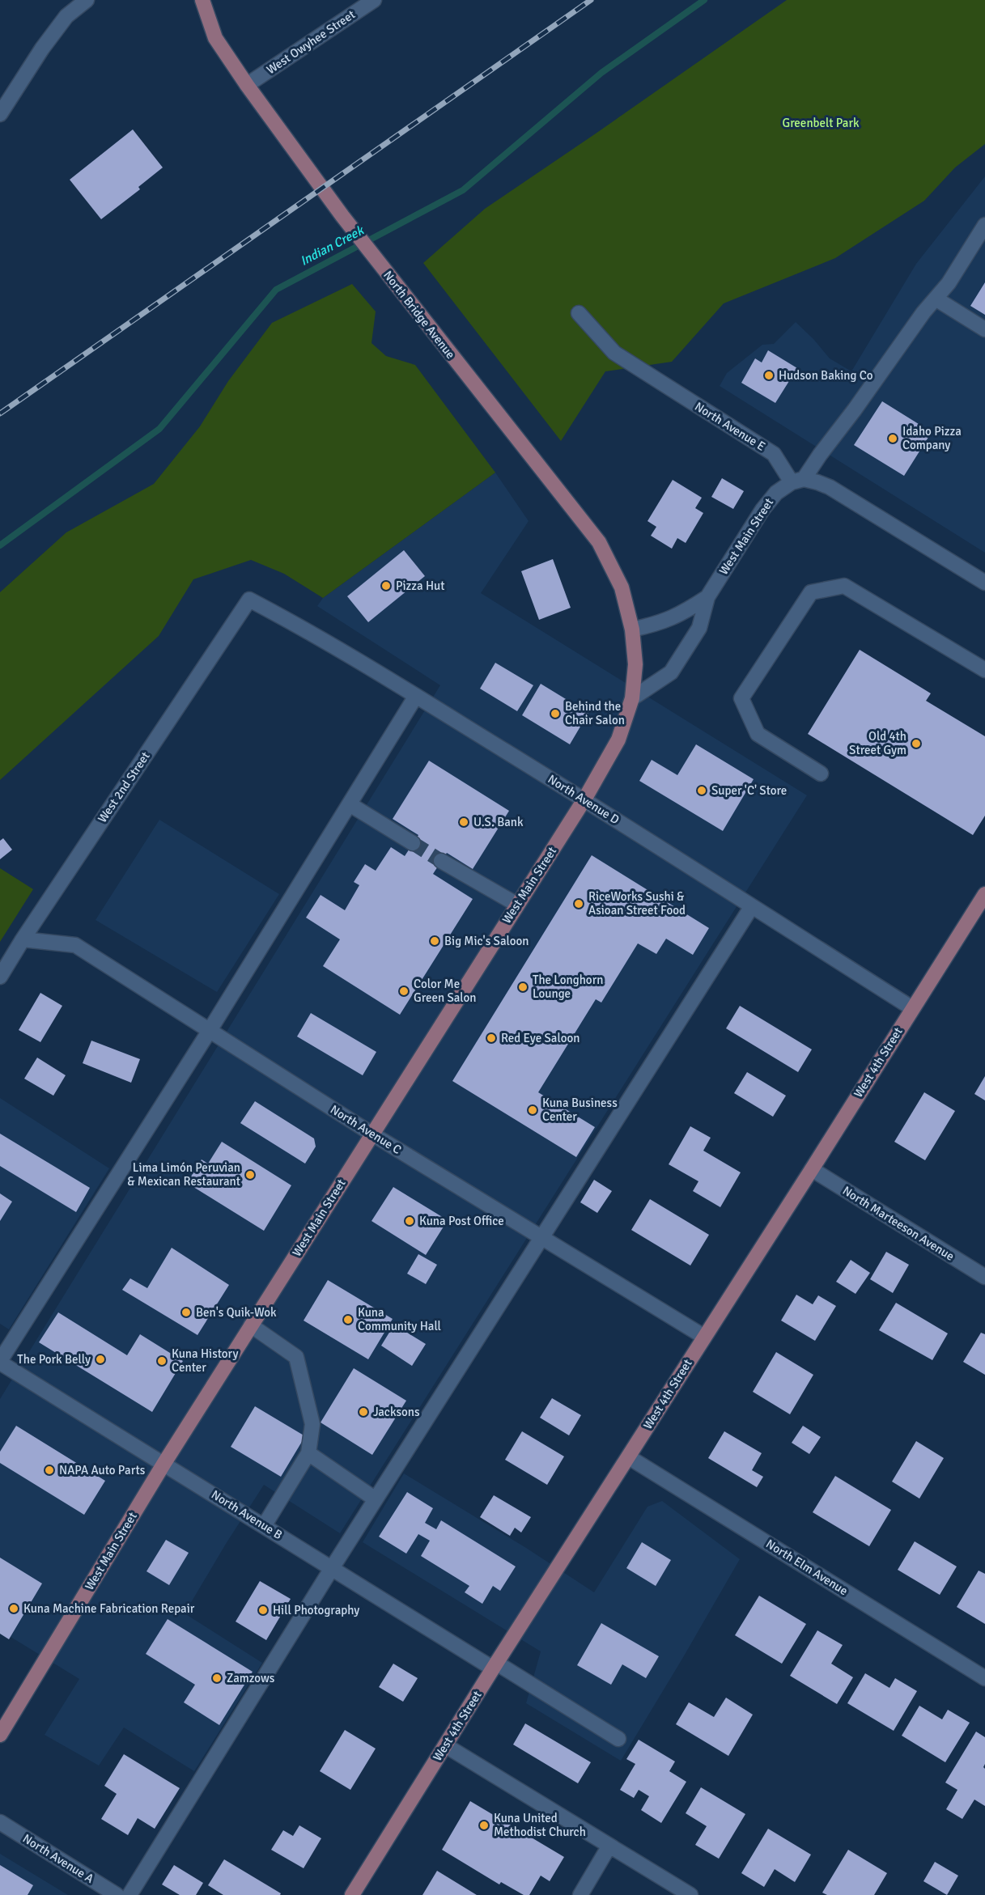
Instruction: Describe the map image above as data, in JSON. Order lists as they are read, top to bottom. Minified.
{"streets":{"main road":["North Bridge Avenue","West Main Street","West 4th Street"],"street":["West Owyhee Street","North Avenue E","West 2nd Street","North Avenue D","North Avenue C","North Marteeson Avenue","North Avenue B","North Elm Avenue","North Avenue A"]},"crossings":[["West Owyhee Street","North Bridge Avenue"],["North Bridge Avenue","West Main Street"],["North Avenue E","West Main Street"],["West Main Street","North Avenue D"],["West Main Street","North Avenue C"],["West Main Street","North Avenue B"],["West 2nd Street","North Avenue D"],["West 2nd Street","North Avenue C"],["North Avenue D","West 4th Street"],["West 4th Street","North Avenue C"],["West 4th Street","North Marteeson Avenue"],["West 4th Street","North Avenue B"],["West 4th Street","North Elm Avenue"]],"water":["Indian Creek"],"parks":["Greenbelt Park"],"places":["Hudson Baking Co","Idaho Pizza Company","Pizza Hut","Behind the Chair Salon","Old 4th Street Gym","Super 'C' Store","U.S. Bank","RiceWorks Sushi & Asioan Street Food","Big Mic's Saloon","The Longhorn Lounge","Color Me Green Salon","Red Eye Saloon","Kuna Business Center","Lima Limón Peruvian & Mexican Restaurant","Kuna Post Office","Ben's Quik-Wok","Kuna Community Hall","The Pork Belly","Kuna History Center","Jacksons","NAPA Auto Parts","Kuna Machine Fabrication Repair","Hill Photography","Zamzows","Kuna United Methodist Church"]}
